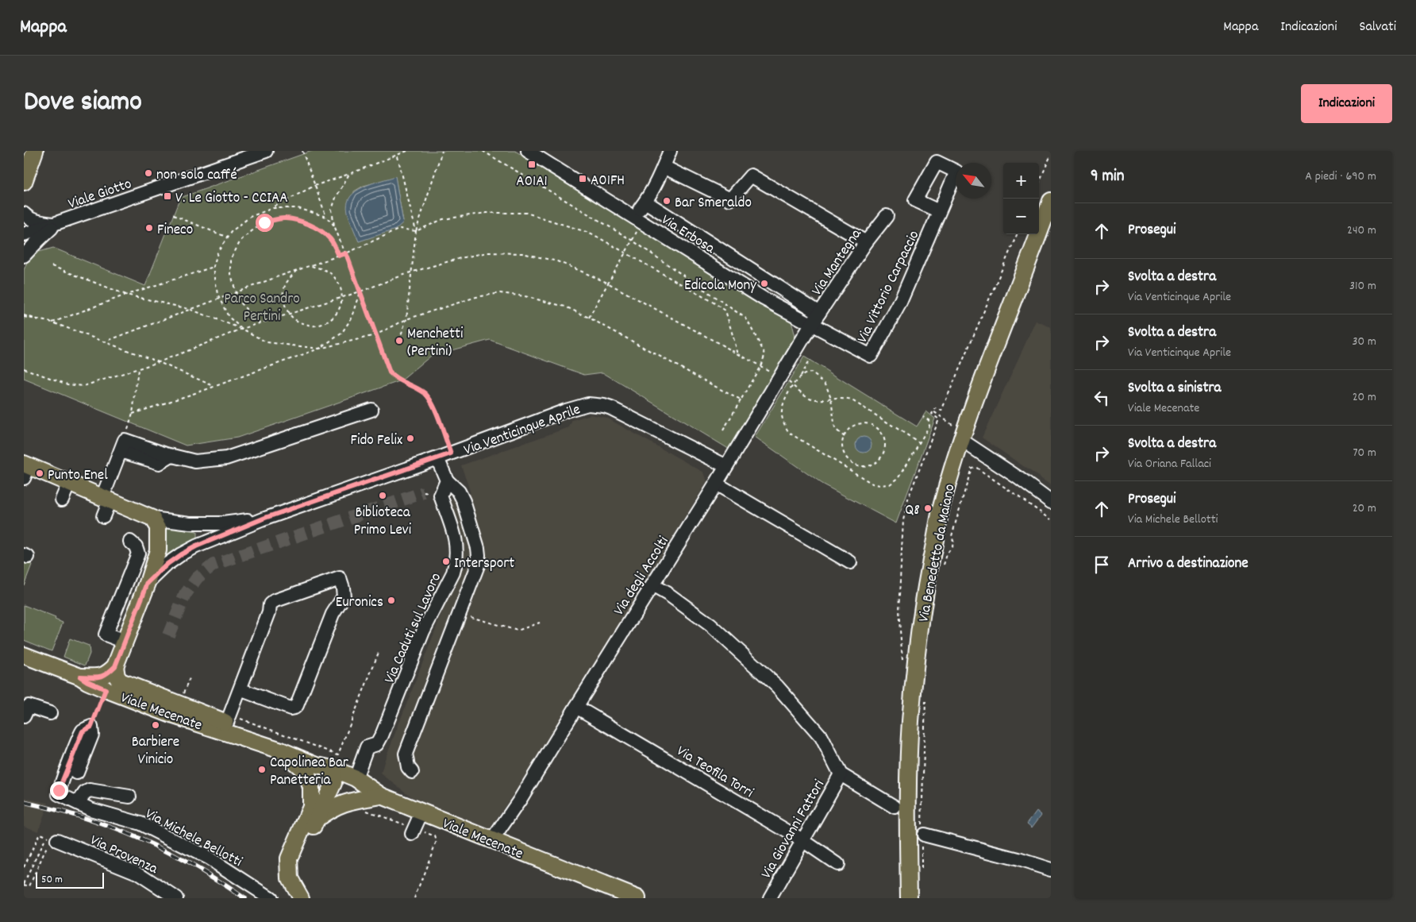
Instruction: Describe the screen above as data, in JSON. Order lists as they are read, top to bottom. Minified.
{"streets":{"main road":["Via Venticinque Aprile","Via Benedetto da Maiano","Viale Mecenate"],"street":["Viale Giotto","Via Erbosa","Via Mantegna","Via Vittorio Carpaccio","Via degli Accolti","Via Caduti sul Lavoro","Via Teofila Torri","Via Giovanni Fattori","Via Michele Bellotti","Via Provenza"]},"crossings":[["Via Erbosa","Via Mantegna"],["Via Erbosa","Via Vittorio Carpaccio"],["Via Erbosa","Via degli Accolti"],["Via Mantegna","Via Vittorio Carpaccio"],["Via Mantegna","Via degli Accolti"],["Via Vittorio Carpaccio","Via degli Accolti"],["Via Venticinque Aprile","Via degli Accolti"],["Via Venticinque Aprile","Viale Mecenate"],["Via degli Accolti","Viale Mecenate"],["Via degli Accolti","Via Teofila Torri"],["Via Caduti sul Lavoro","Viale Mecenate"],["Via Teofila Torri","Via Giovanni Fattori"]],"parks":["Parco Sandro Pertini"],"places":{"transit":["A01A1","A01FH","V. Le Giotto - CCIAA"],"other":["non solo caffé","Bar Smeraldo","Fineco","Edicola Mony","Menchetti (Pertini)","Fido Felix","Punto Enel","Biblioteca Primo Levi","Q8","Intersport","Euronics","Barbiere Vinicio","Capolinea Bar Panetteria"]},"scale_bar":"50 m","north":"top left","page":{"header":"Mappa","nav":["Mappa","Indicazioni","Salvati"],"title":"Dove siamo","buttons":"Indicazioni","heading":["9 min","A piedi · 690 m"],"map_buttons":["+","−"],"list":[["Prosegui","240 m"],["Svolta a destra","Via Venticinque Aprile","310 m"],["Svolta a destra","Via Venticinque Aprile","30 m"],["Svolta a sinistra","Viale Mecenate","20 m"],["Svolta a destra","Via Oriana Fallaci","70 m"],["Prosegui","Via Michele Bellotti","20 m"],"Arrivo a destinazione"],"scale":"50 m"}}
